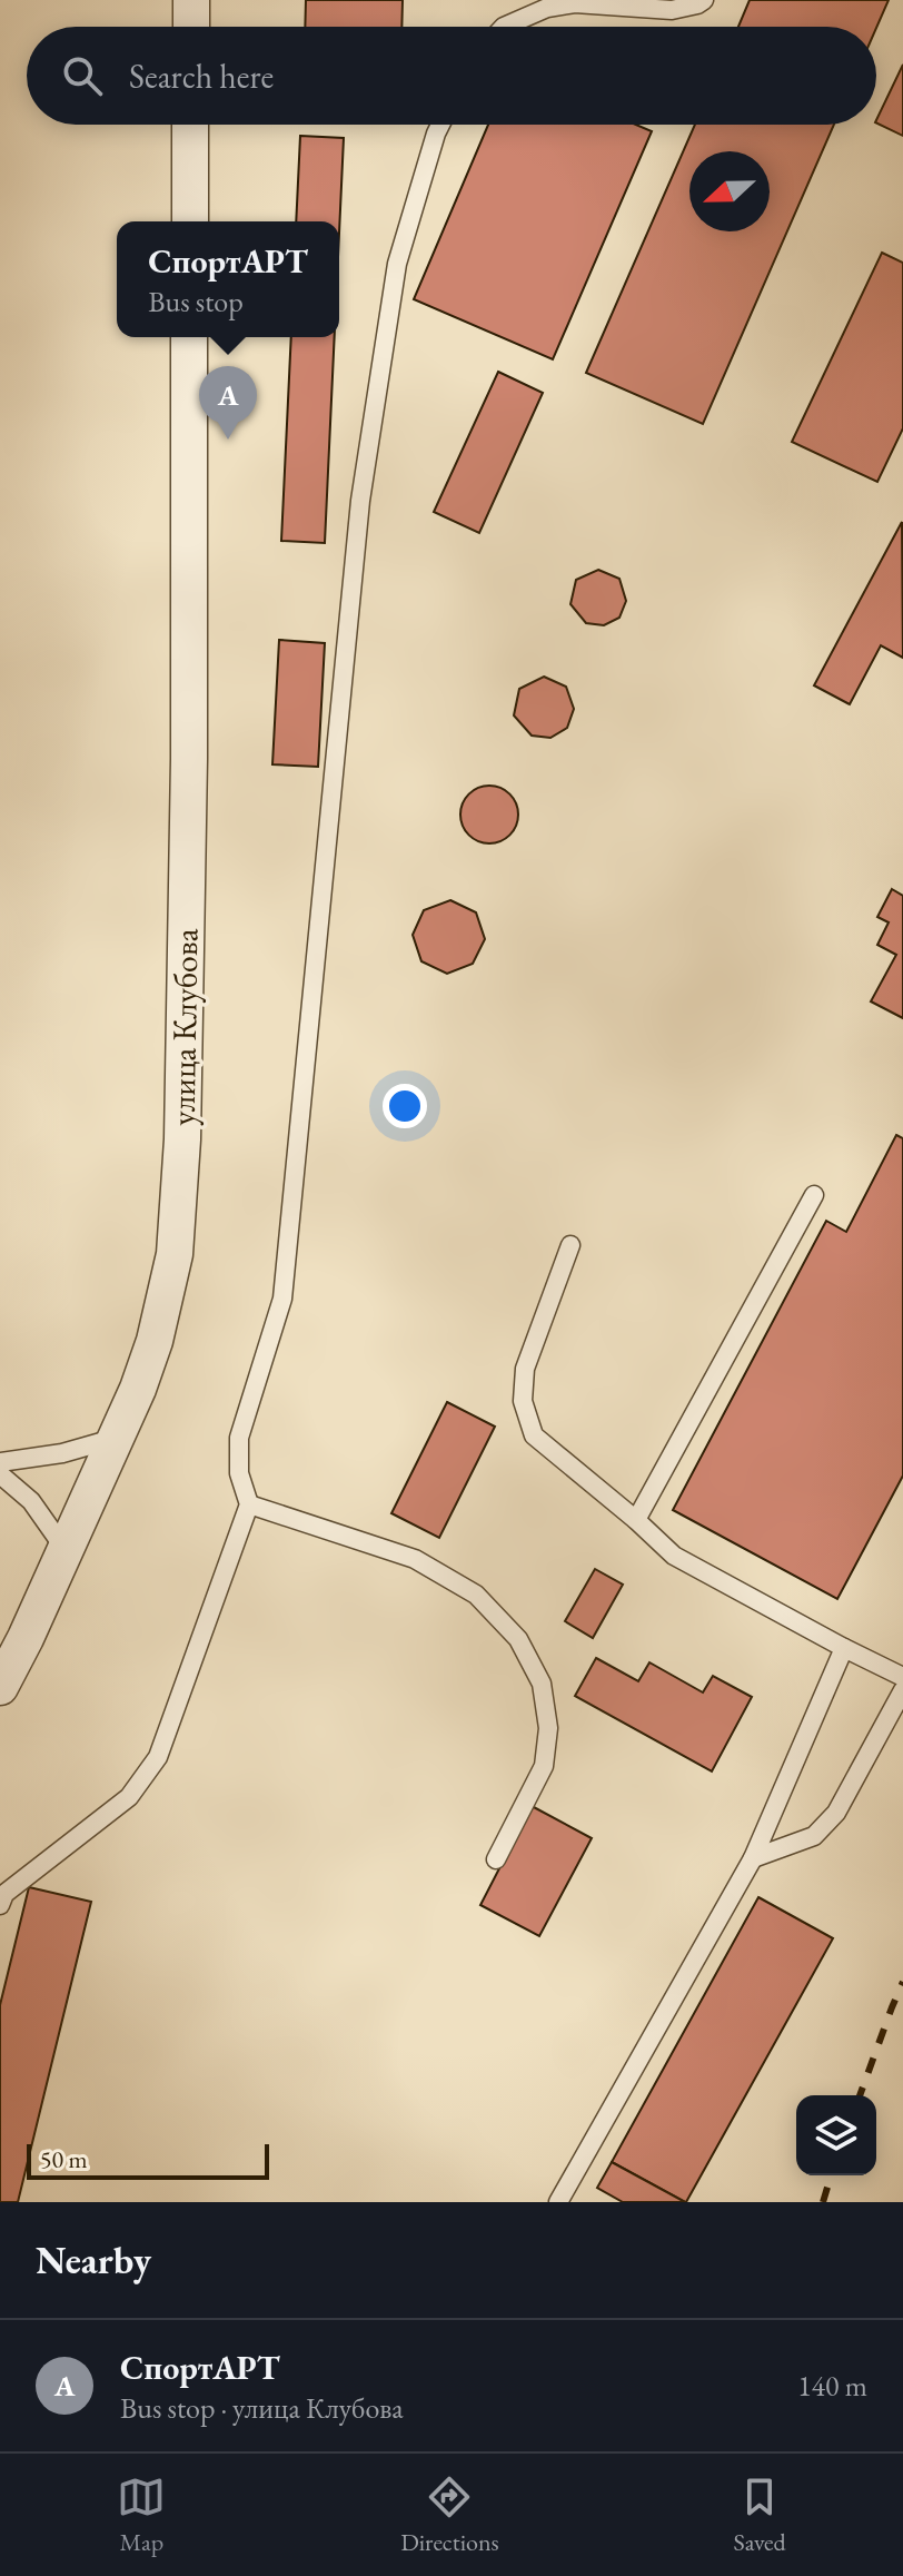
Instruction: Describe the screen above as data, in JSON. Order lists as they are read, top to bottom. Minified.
{"streets":{"street":["улица Клубова"]},"scale_bar":"50 m","north":"left","page":{"search":"Search here","popup":["СпортАРТ","Bus stop"],"pins":"A","scale":"50 m","heading":"Nearby","list":[{"mark":"A","name":"СпортАРТ","note":"Bus stop · улица Клубова","value":"140 m"}],"nav":["Map","Directions","Saved"]}}
